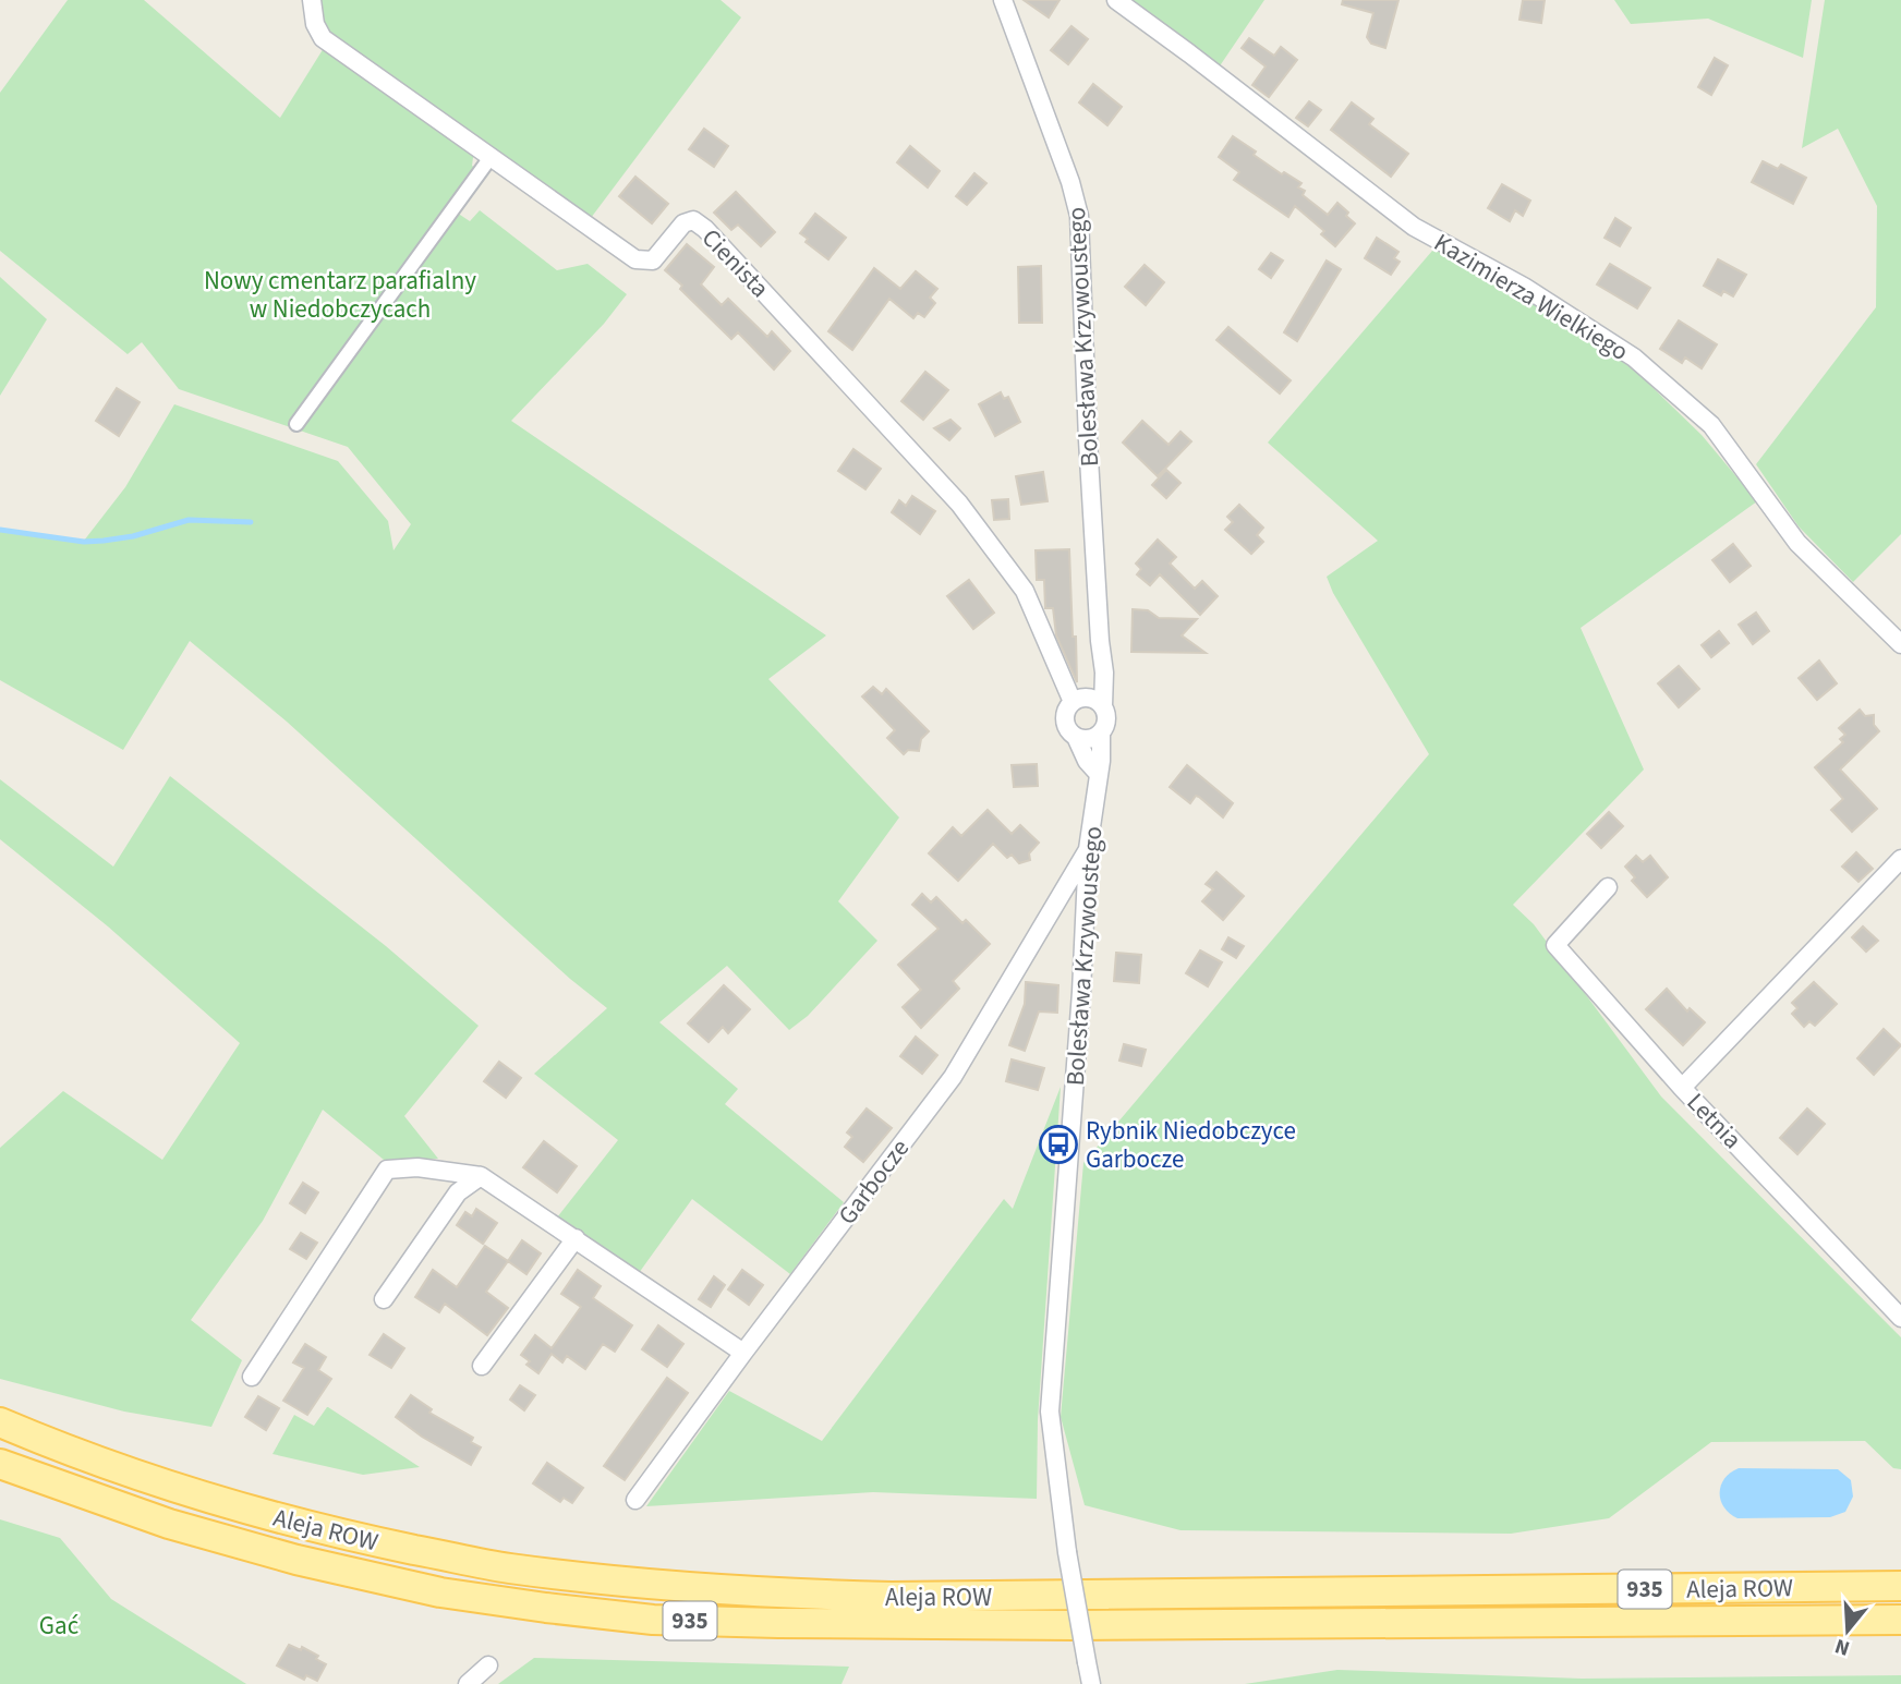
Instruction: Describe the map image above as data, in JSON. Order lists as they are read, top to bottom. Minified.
{"streets":{"main road":["Aleja ROW","935"],"street":["Cienista","Kazimierza Wielkiego","Bolesława Krzywoustego","Letnia","Garbocze"]},"crossings":[["Cienista","Bolesława Krzywoustego"],["Bolesława Krzywoustego","Garbocze"]],"parks":["Nowy cmentarz parafialny w Niedobczycach","Gać"],"places":{"bus stop":["Rybnik Niedobczyce Garbocze"]},"north":"bottom"}
